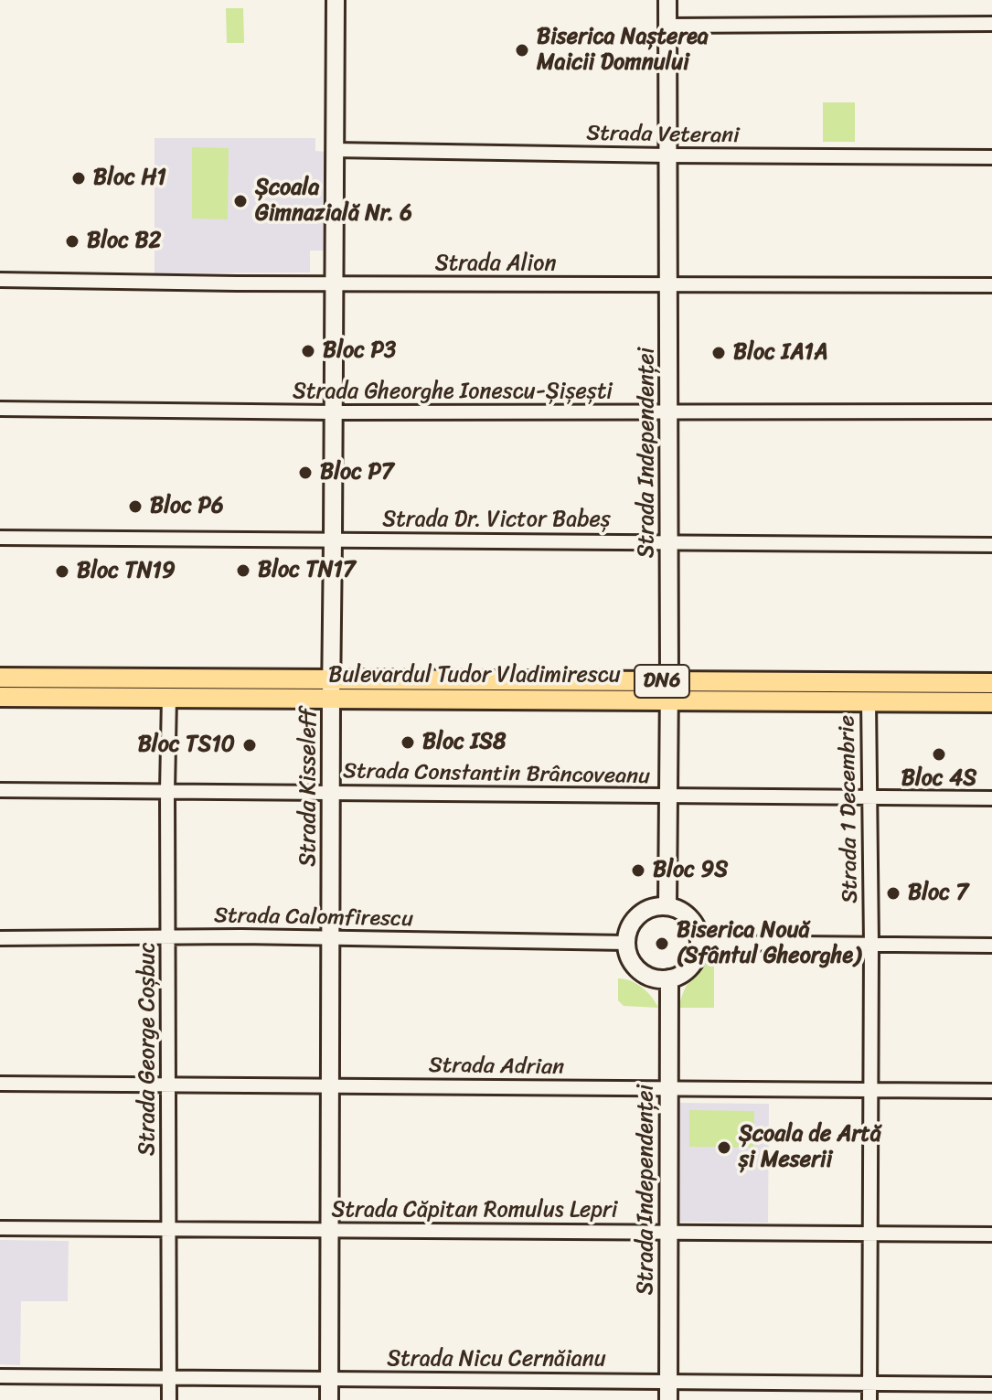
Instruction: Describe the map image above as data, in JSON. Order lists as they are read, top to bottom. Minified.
{"streets":{"main road":["Bulevardul Tudor Vladimirescu","DN6"],"street":["Strada Veterani","Strada Alion","Strada Gheorghe Ionescu-Șișești","Strada Independenței","Strada Dr. Victor Babeș","Strada Constantin Brâncoveanu","Strada Kisseleff","Strada 1 Decembrie","Strada Calomfirescu","Strada George Coșbuc","Strada Adrian","Strada Căpitan Romulus Lepri","Strada Nicu Cernăianu"]},"crossings":[["Strada Veterani","Strada Independenței"],["Strada Veterani","Strada Kisseleff"],["Strada Alion","Strada Independenței"],["Strada Alion","Strada Kisseleff"],["Strada Gheorghe Ionescu-Șișești","Strada Independenței"],["Strada Gheorghe Ionescu-Șișești","Strada Kisseleff"],["Strada Independenței","Strada Dr. Victor Babeș"],["Strada Independenței","Bulevardul Tudor Vladimirescu"],["Strada Independenței","Strada Constantin Brâncoveanu"],["Strada Independenței","Strada Calomfirescu"],["Strada Independenței","Strada Adrian"],["Strada Independenței","Strada Căpitan Romulus Lepri"],["Strada Independenței","Strada Nicu Cernăianu"],["Strada Dr. Victor Babeș","Strada Kisseleff"],["Bulevardul Tudor Vladimirescu","Strada Kisseleff"],["Bulevardul Tudor Vladimirescu","Strada 1 Decembrie"],["Bulevardul Tudor Vladimirescu","Strada George Coșbuc"],["Strada Constantin Brâncoveanu","Strada Kisseleff"],["Strada Constantin Brâncoveanu","Strada 1 Decembrie"],["Strada Constantin Brâncoveanu","Strada George Coșbuc"],["Strada Kisseleff","Strada Calomfirescu"],["Strada Kisseleff","Strada Adrian"],["Strada Kisseleff","Strada Căpitan Romulus Lepri"],["Strada Kisseleff","Strada Nicu Cernăianu"],["Strada 1 Decembrie","Strada Adrian"],["Strada 1 Decembrie","Strada Căpitan Romulus Lepri"],["Strada 1 Decembrie","Strada Nicu Cernăianu"],["Strada Calomfirescu","Strada George Coșbuc"],["Strada George Coșbuc","Strada Adrian"],["Strada George Coșbuc","Strada Căpitan Romulus Lepri"],["Strada George Coșbuc","Strada Nicu Cernăianu"]],"places":["Biserica Nașterea Maicii Domnului","Bloc H1","Școala Gimnazială Nr. 6","Bloc B2","Bloc P3","Bloc IA1A","Bloc P7","Bloc P6","Bloc TN17","Bloc TN19","Bloc IS8","Bloc TS10","Bloc 4S","Bloc 9S","Bloc 7","Biserica Nouă (Sfântul Gheorghe)","Școala de Artă și Meserii"]}
